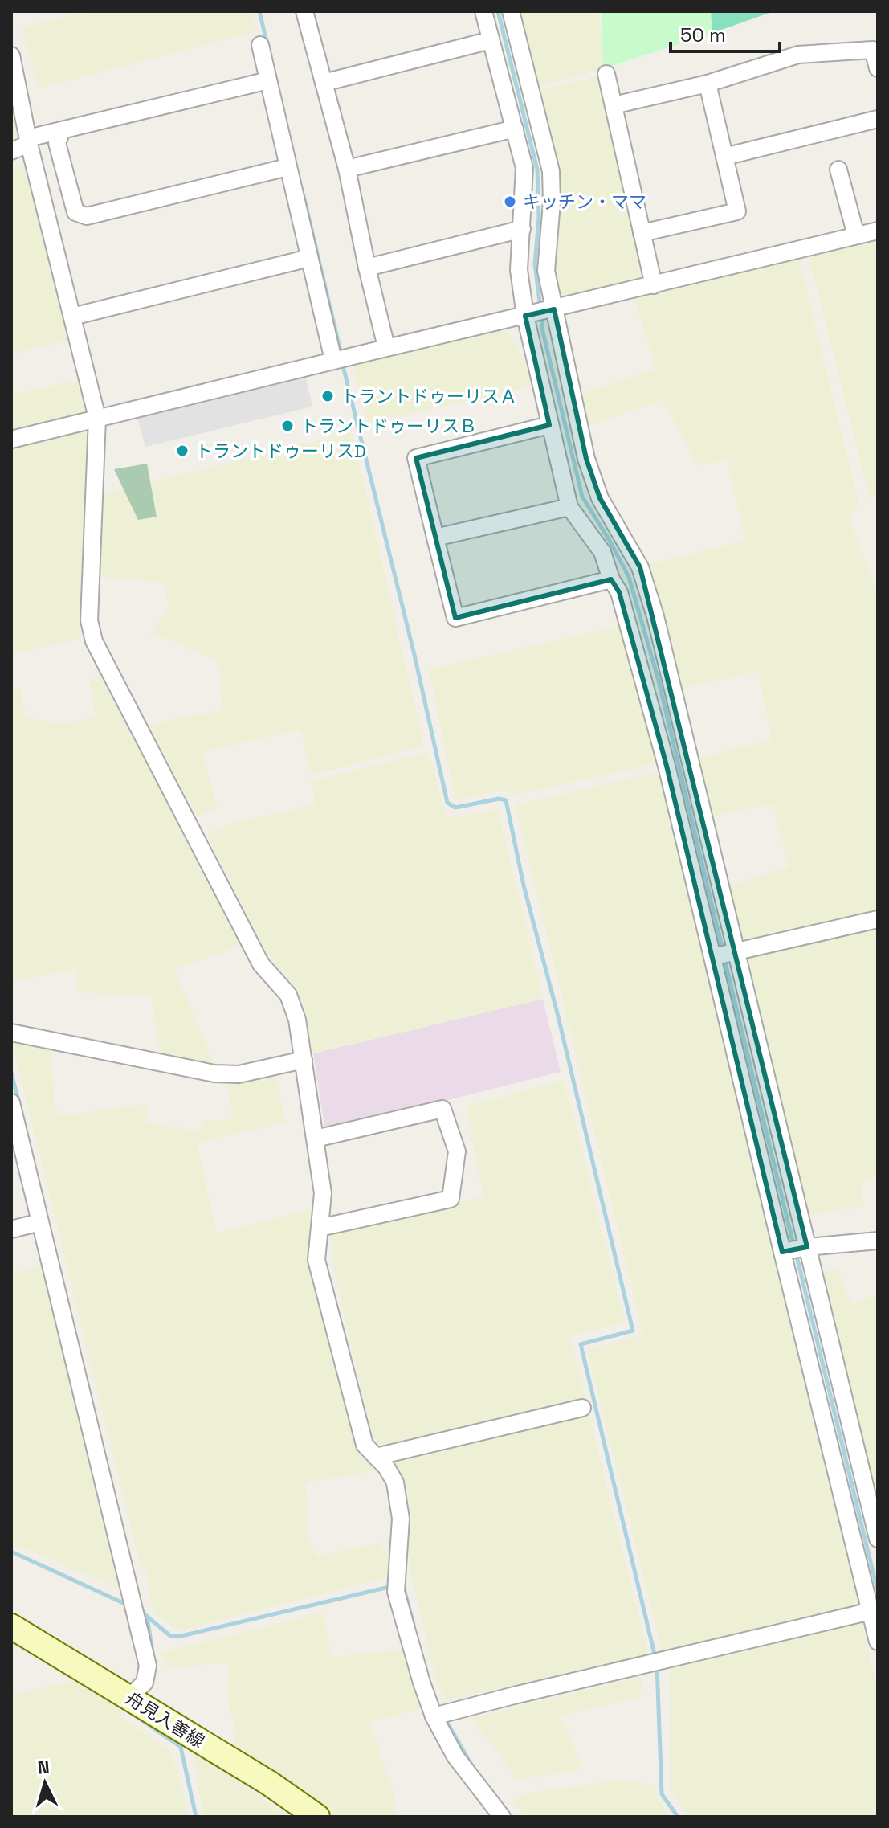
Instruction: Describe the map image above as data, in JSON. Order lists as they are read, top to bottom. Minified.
{"streets":{"main road":["舟見入善線"]},"places":["キッチン・ママ","トラントドゥーリスＡ","トラントドゥーリスＢ","トラントドゥーリスD"],"scale_bar":"50 m","north":"top"}
